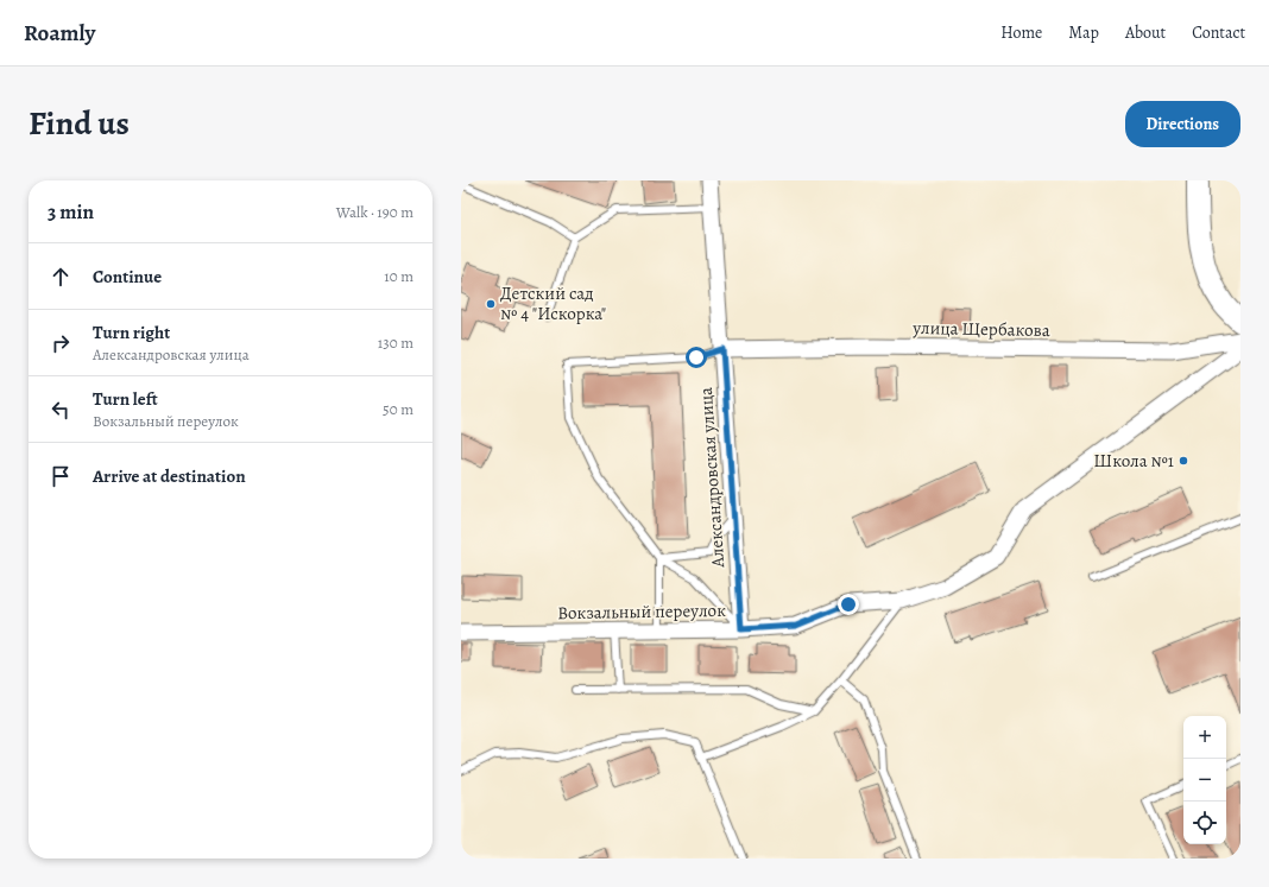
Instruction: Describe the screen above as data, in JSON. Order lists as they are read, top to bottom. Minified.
{"streets":{"street":["улица Щербакова","Александровская улица","Вокзальный переулок"]},"crossings":[["улица Щербакова","Александровская улица"],["Александровская улица","Вокзальный переулок"]],"places":["Детский сад № 4 \"Искорка\"","Школа №1"],"page":{"header":"Roamly","nav":["Home","Map","About","Contact"],"title":"Find us","buttons":"Directions","heading":["3 min","Walk · 190 m"],"list":[["Continue","10 m"],["Turn right","Александровская улица","130 m"],["Turn left","Вокзальный переулок","50 m"],"Arrive at destination"],"map_buttons":["+","−"]}}
